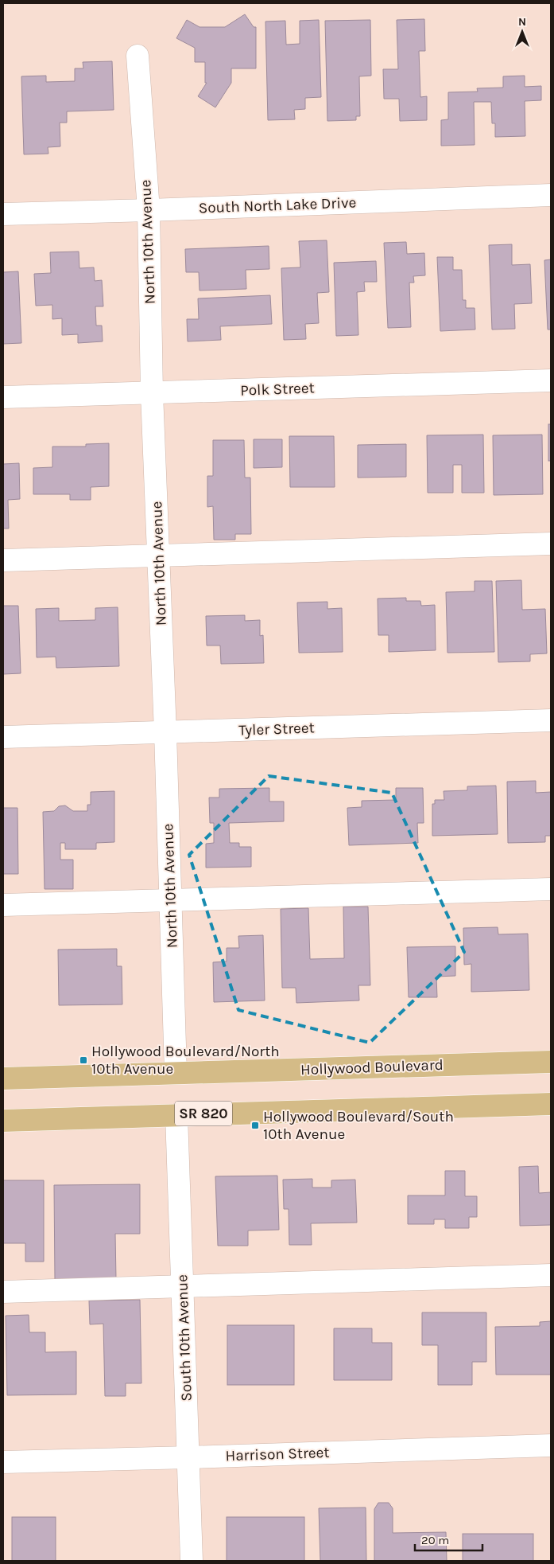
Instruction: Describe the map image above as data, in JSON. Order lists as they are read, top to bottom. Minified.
{"streets":{"main road":["Hollywood Boulevard","SR 820"],"street":["South North Lake Drive","North 10th Avenue","Polk Street","Tyler Street","South 10th Avenue","Harrison Street"]},"crossings":[["South North Lake Drive","North 10th Avenue"],["North 10th Avenue","Polk Street"],["North 10th Avenue","Tyler Street"],["North 10th Avenue","Hollywood Boulevard"],["SR 820","South 10th Avenue"],["South 10th Avenue","Harrison Street"]],"places":{"transit":["Hollywood Boulevard/North 10th Avenue","Hollywood Boulevard/South 10th Avenue"]},"scale_bar":"20 m","north":"top"}
